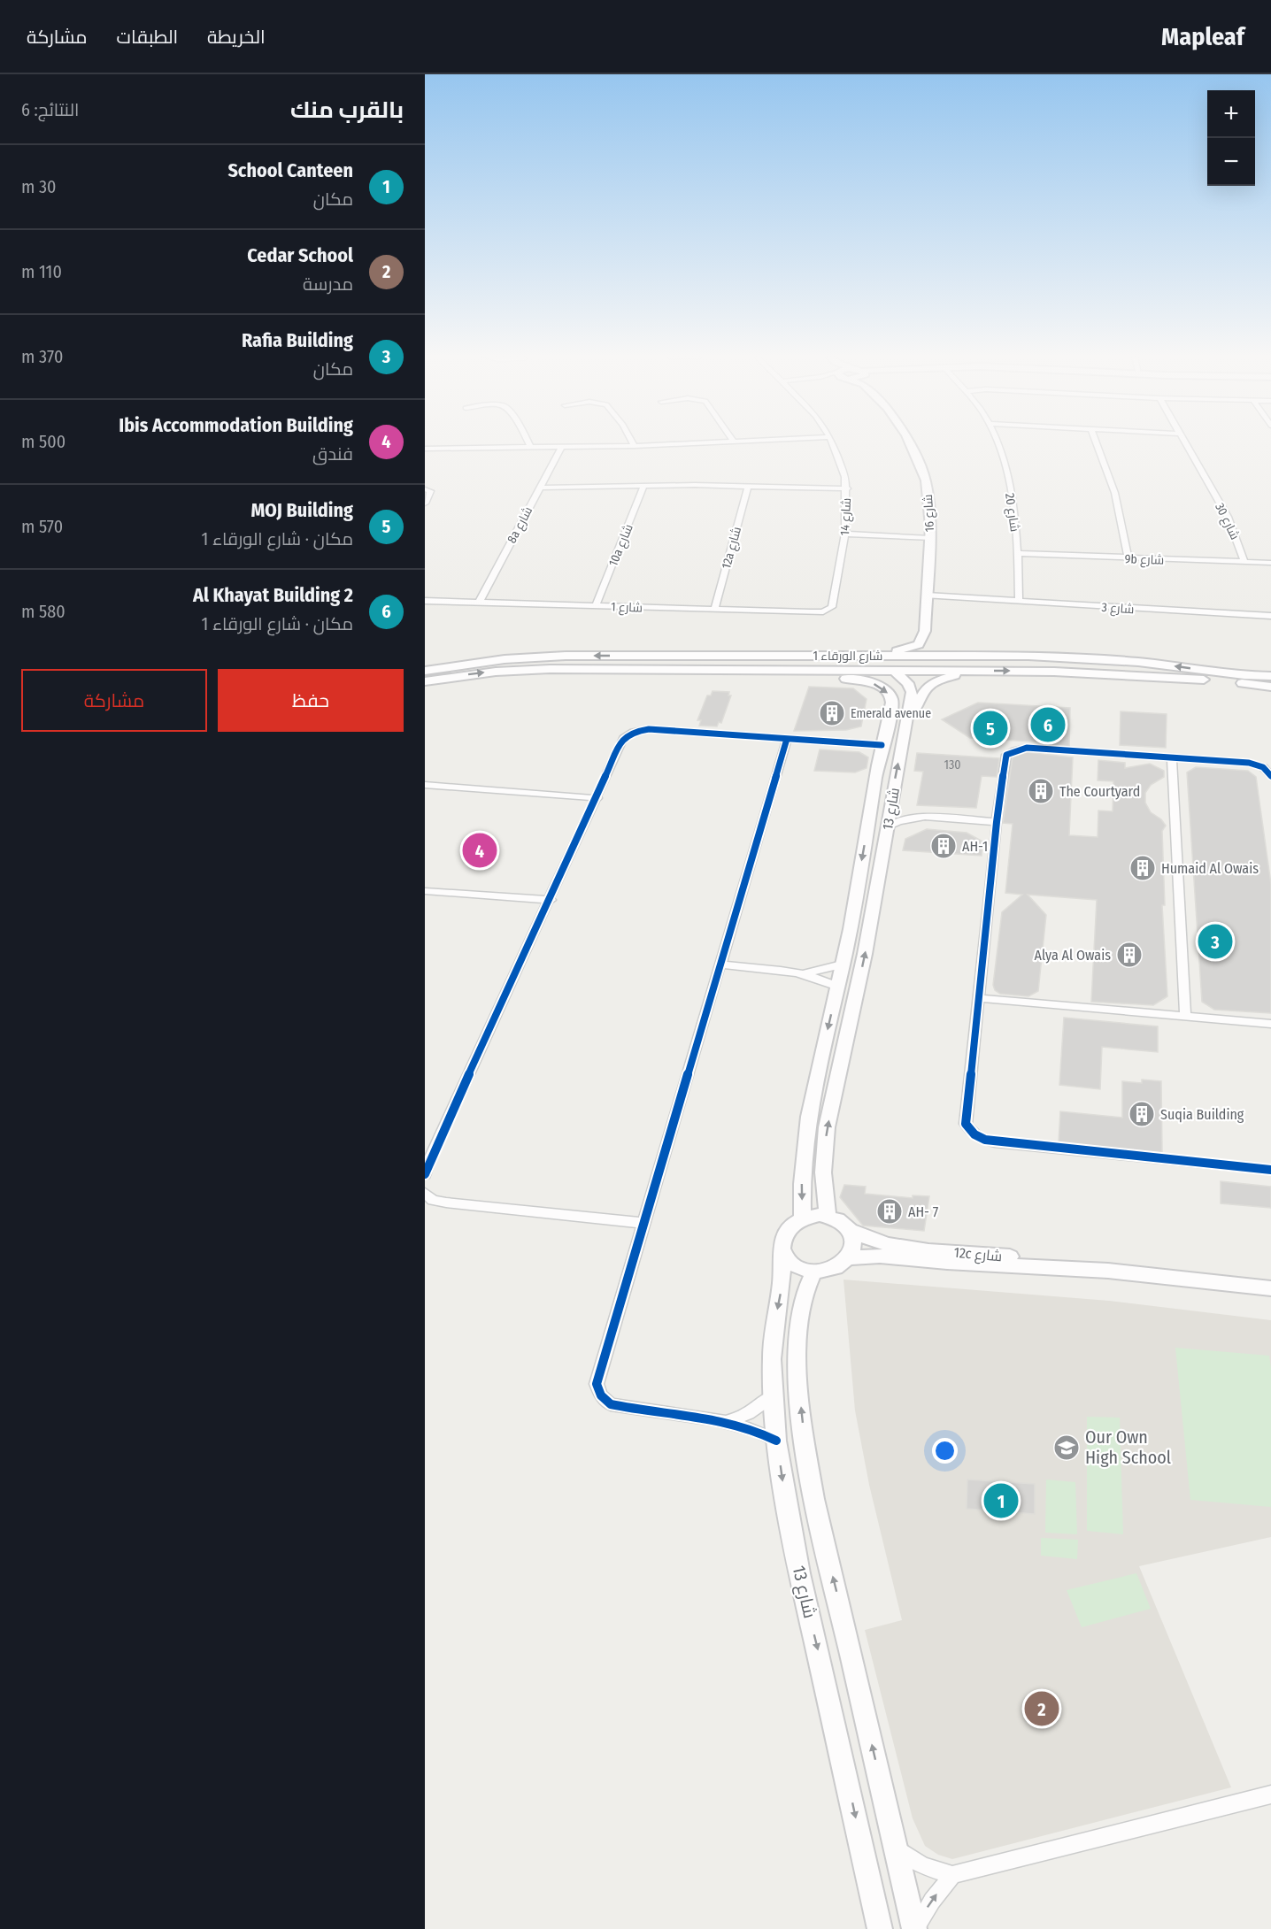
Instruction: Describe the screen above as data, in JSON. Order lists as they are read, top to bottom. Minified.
{"streets":{"street":["شارع 20","شارع 16","شارع 14","شارع 30","8a شارع","10a شارع","12a شارع","9b شارع","شارع 1","شارع 3","شارع الورقاء 1","شارع 13","12c شارع"]},"crossings":[["شارع 20","9b شارع"],["شارع 20","شارع 3"],["شارع 16","شارع 3"],["شارع 16","شارع الورقاء 1"],["شارع 14","شارع 1"],["شارع 30","9b شارع"],["8a شارع","شارع 1"],["10a شارع","شارع 1"],["12a شارع","شارع 1"],["شارع الورقاء 1","شارع 13"],["شارع 13","12c شارع"]],"places":{"building":["Emerald avenue","The Courtyard","AH-1","Humaid Al Owais","Alya Al Owais","Suqia Building","AH- 7"],"school or university":["Our Own High School"]},"house_numbers":["130"],"page":{"header":"Mapleaf","nav":["الخريطة","الطبقات","مشاركة"],"heading":["بالقرب منك","النتائج: 6"],"map_buttons":["+","−"],"list":[{"mark":"1","name":"School Canteen","note":"مكان","value":"30 m"},{"mark":"2","name":"Cedar School","note":"مدرسة","value":"110 m"},{"mark":"3","name":"Rafia Building","note":"مكان","value":"370 m"},{"mark":"4","name":"Ibis Accommodation Building","note":"فندق","value":"500 m"},{"mark":"5","name":"MOJ Building","note":"مكان · شارع الورقاء 1","value":"570 m"},{"mark":"6","name":"Al Khayat Building 2","note":"مكان · شارع الورقاء 1","value":"580 m"}],"buttons":["حفظ","مشاركة"],"pins":["6","5","4","3","1","2"]}}
